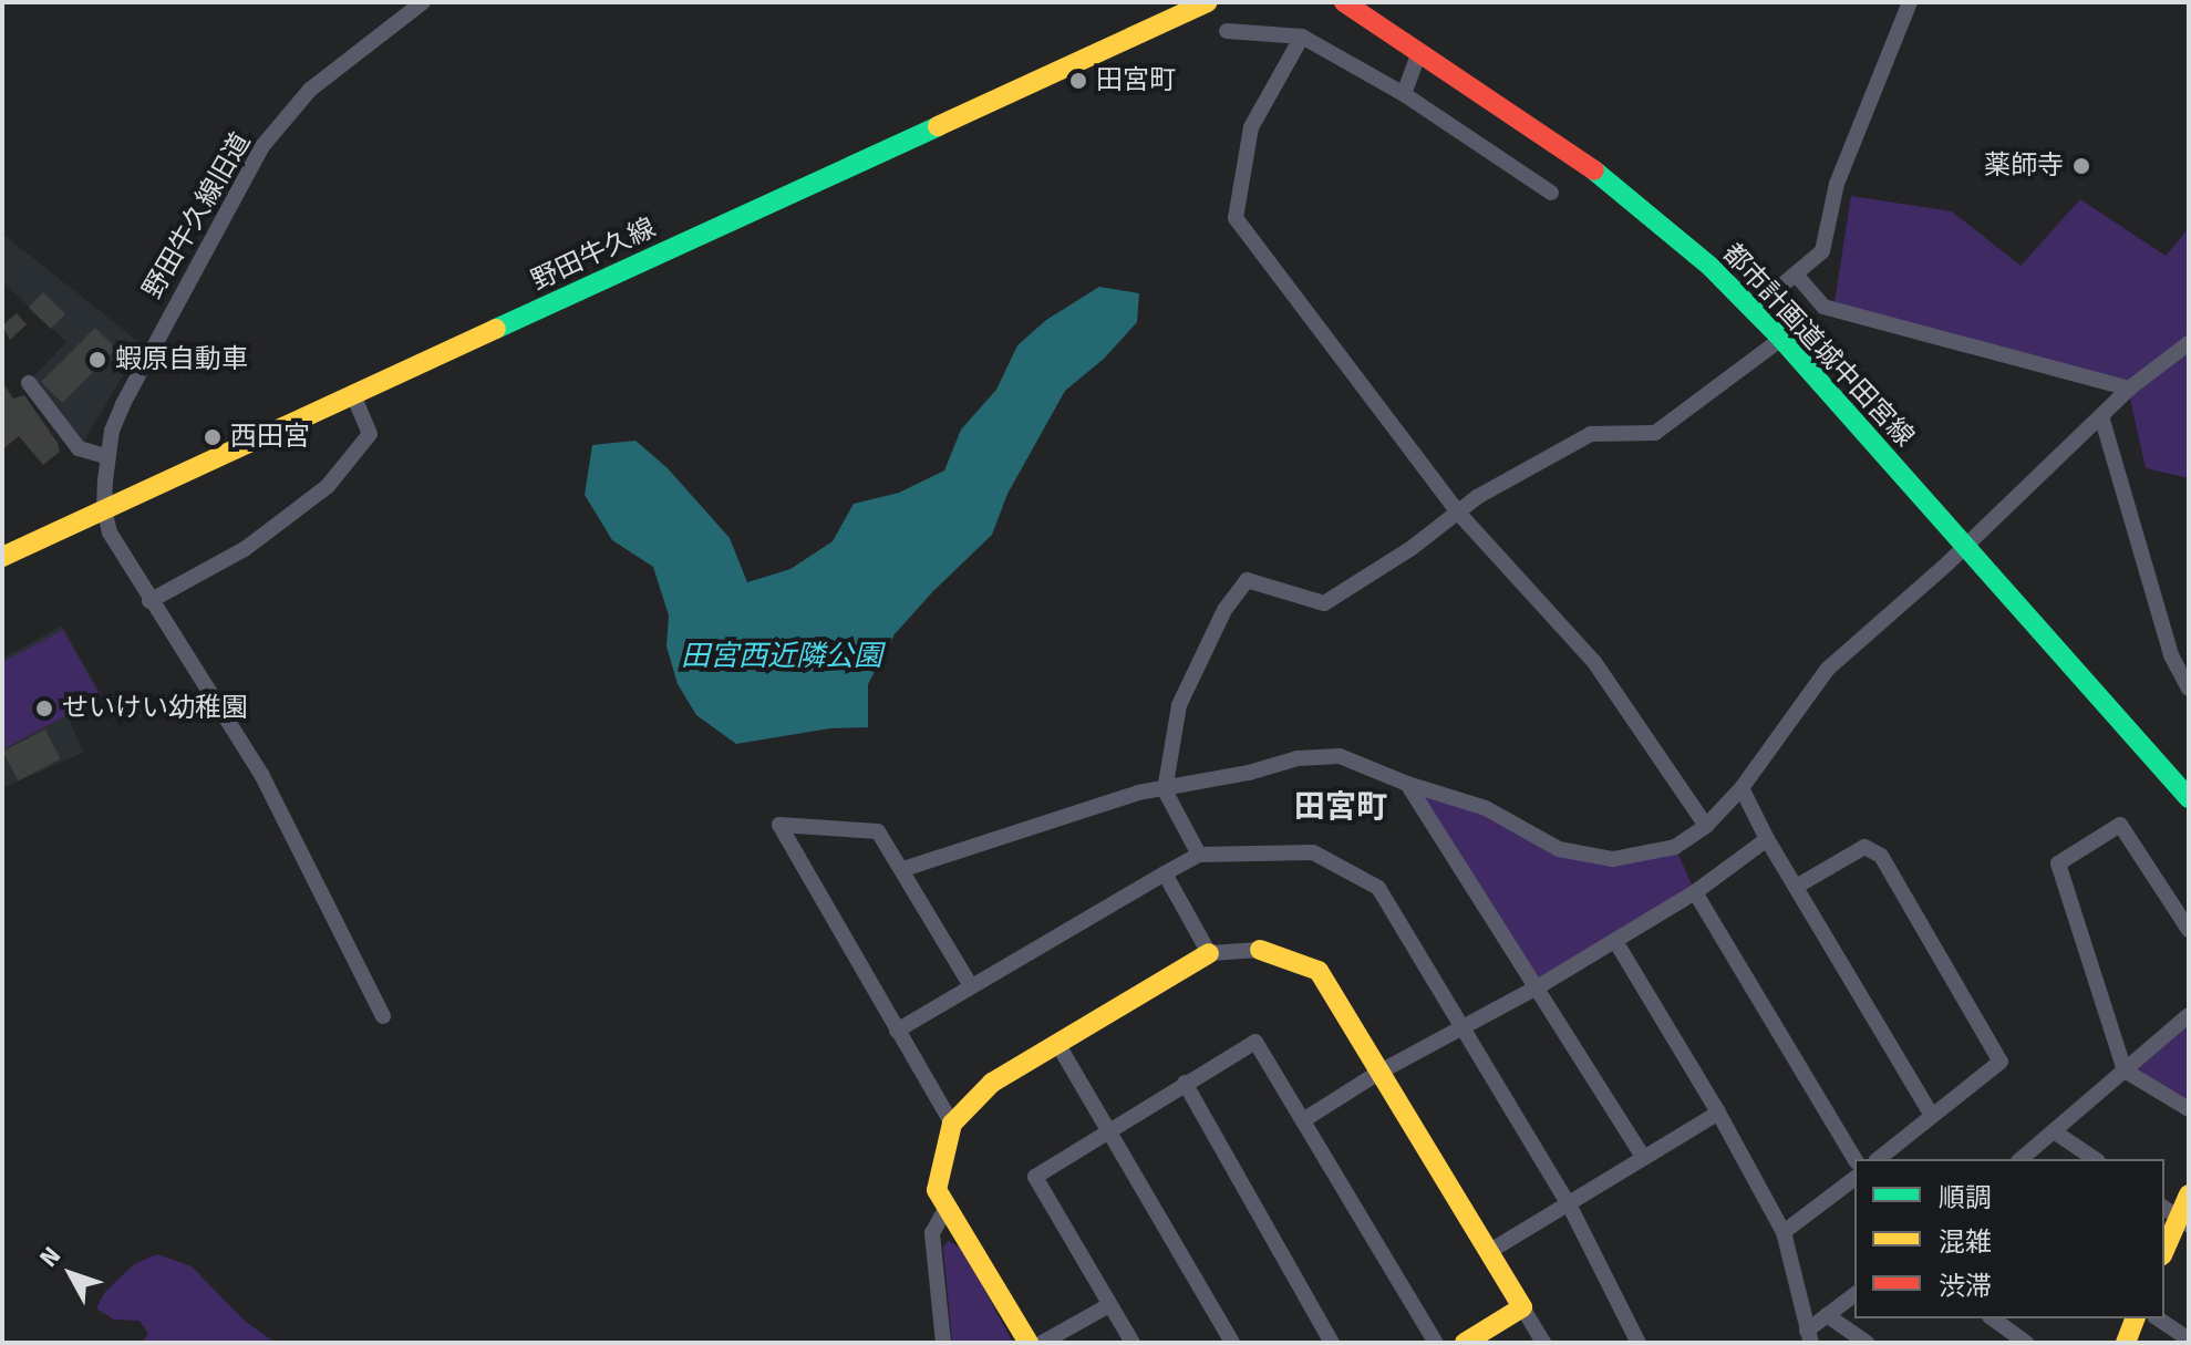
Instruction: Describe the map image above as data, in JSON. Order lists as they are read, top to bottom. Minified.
{"streets":{"street":["野田牛久線旧道","野田牛久線","都市計画道城中田宮線"]},"crossings":[["野田牛久線旧道","野田牛久線"]],"districts":["田宮町"],"water":["田宮西近隣公園"],"places":["田宮町","薬師寺","蝦原自動車","西田宮","せいけい幼稚園"],"legend":["順調","混雑","渋滞"],"north":"top left"}
